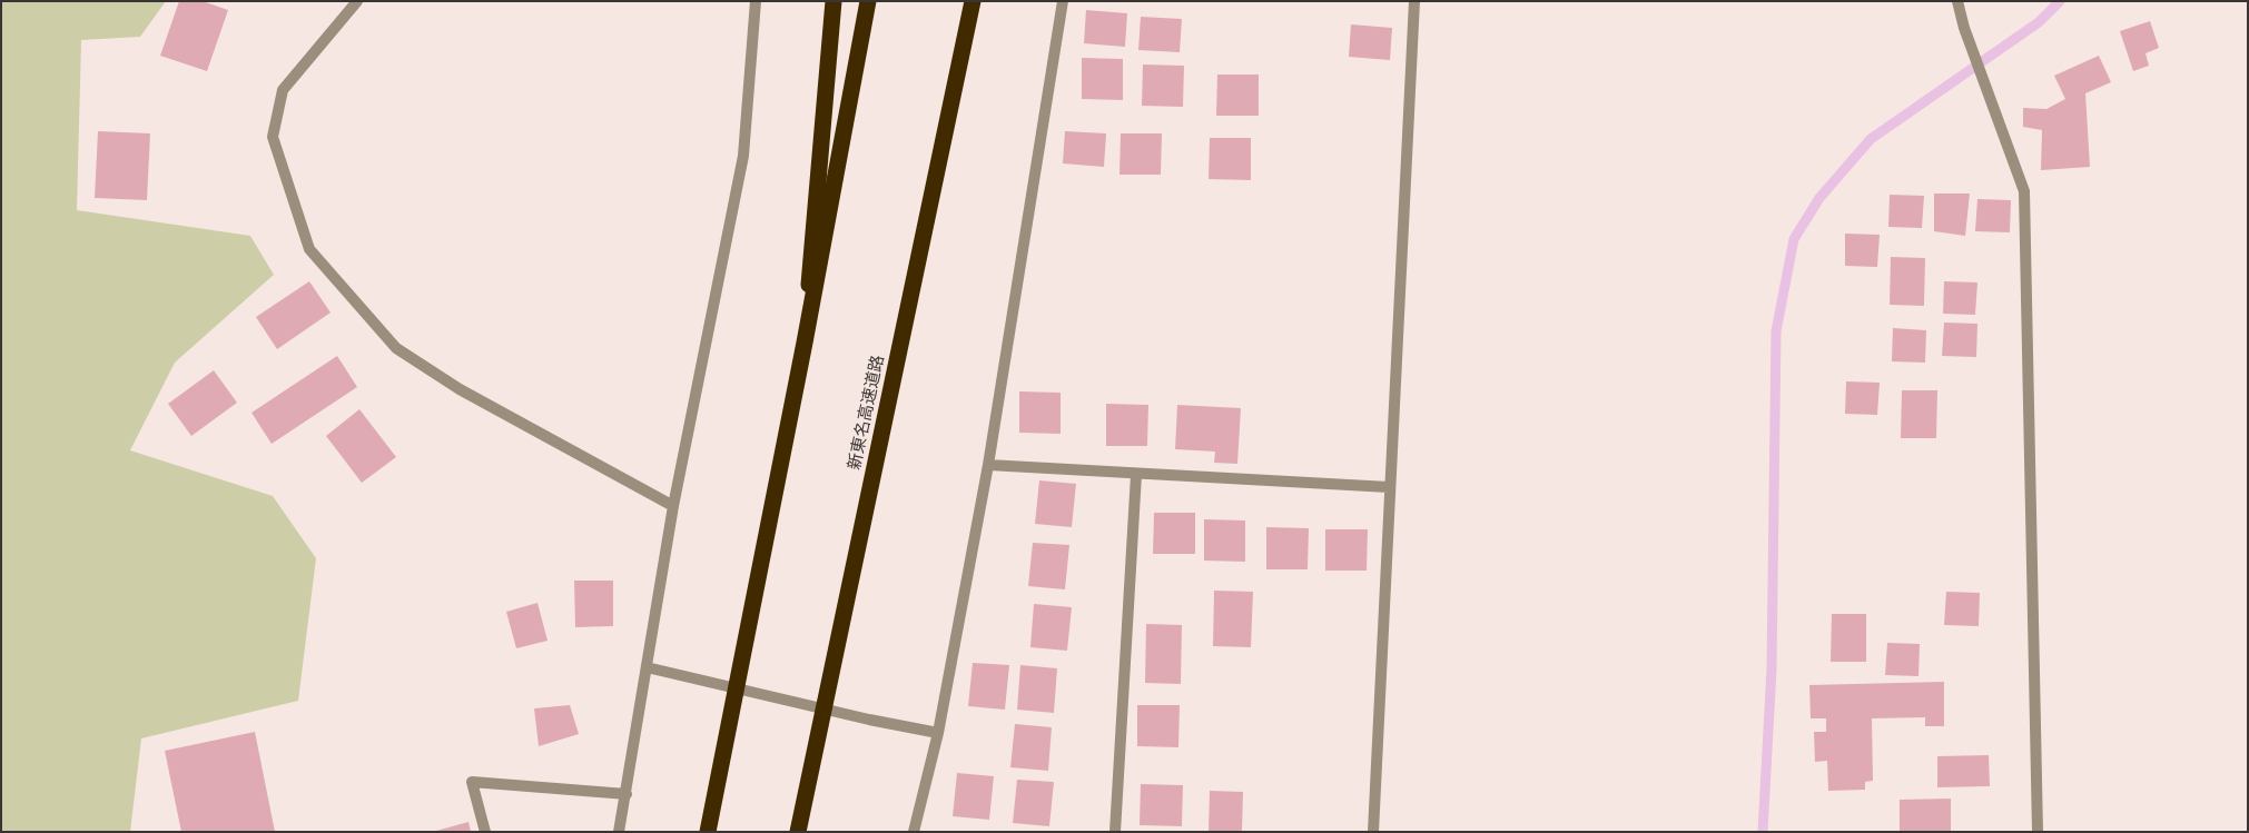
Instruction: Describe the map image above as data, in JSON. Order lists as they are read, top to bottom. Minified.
{"streets":{"highway":["新東名高速道路"]}}
